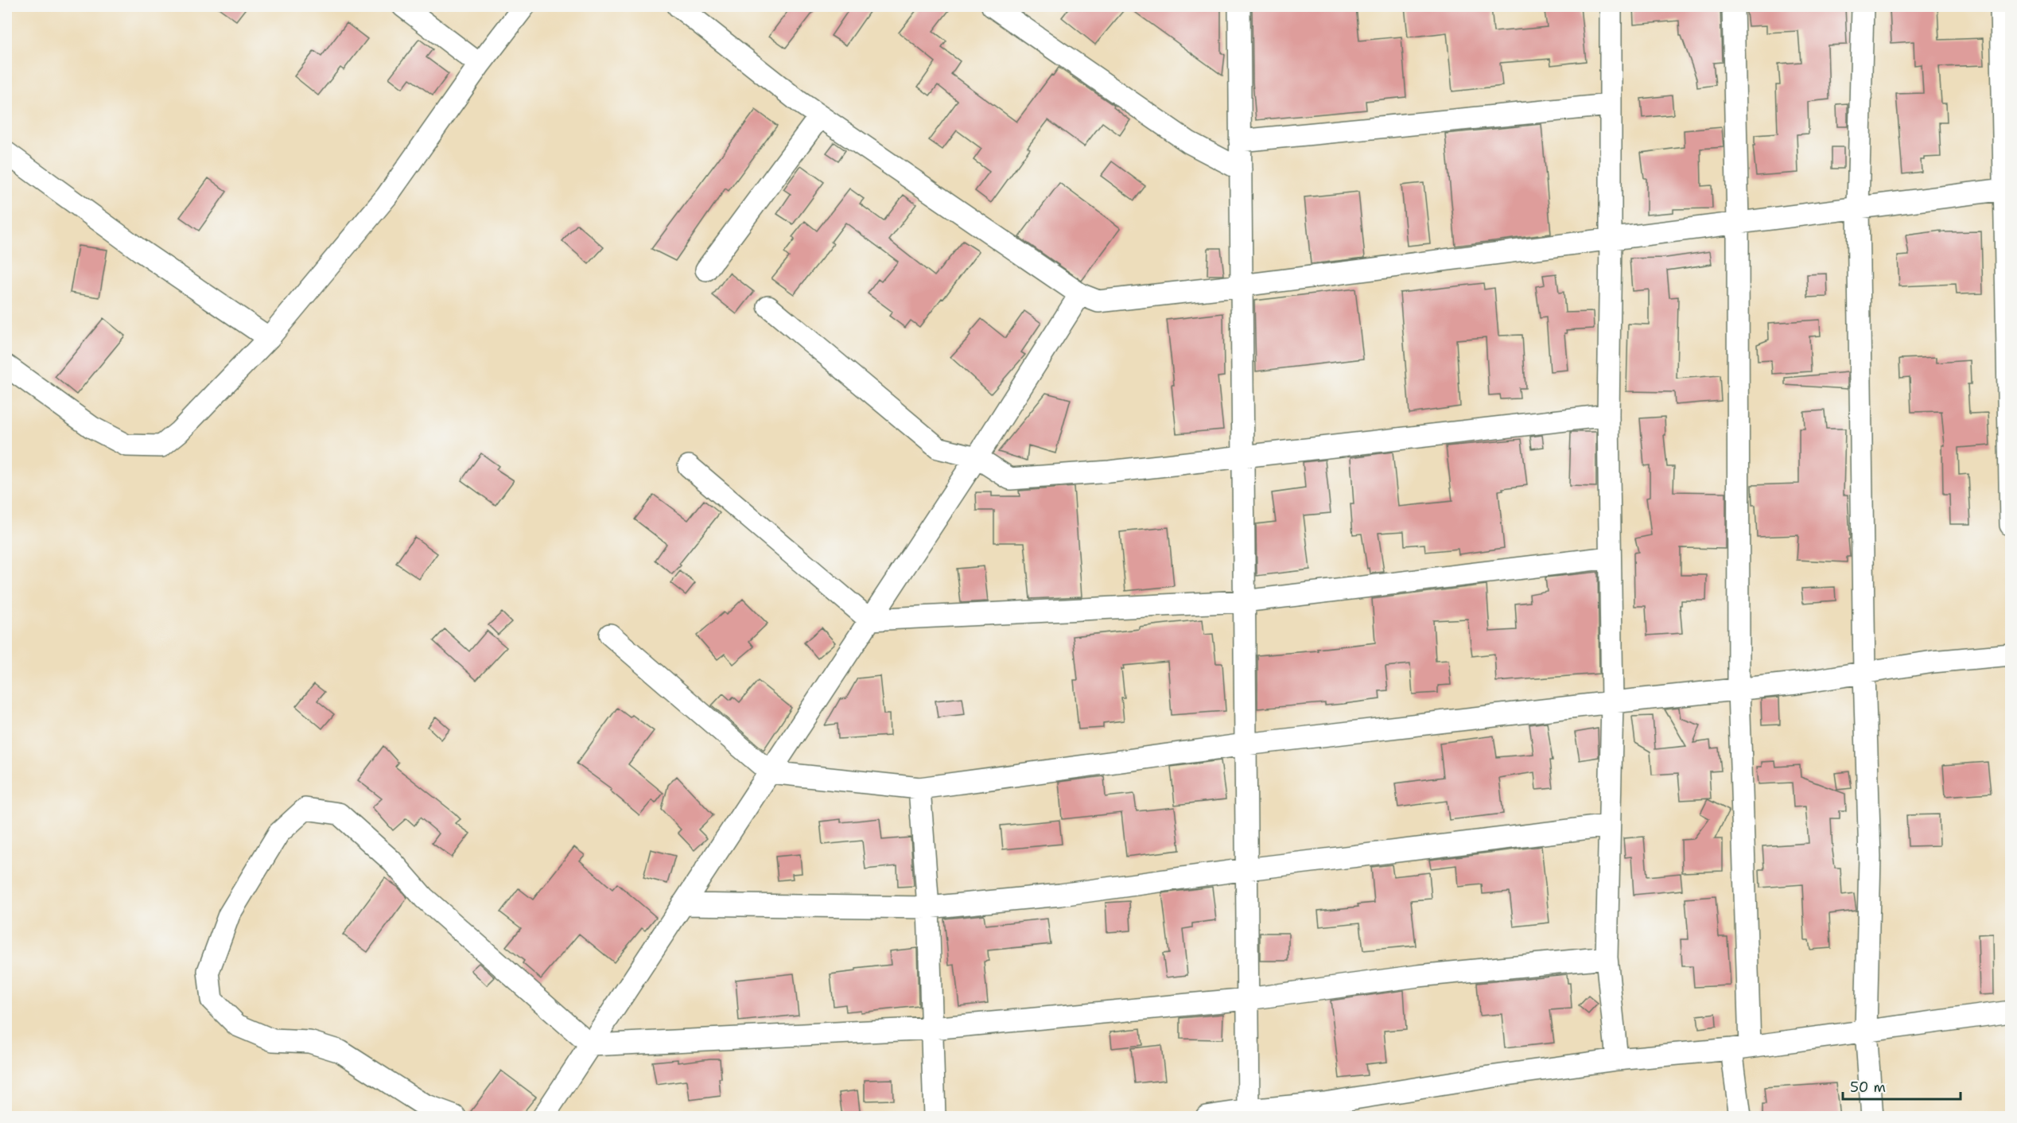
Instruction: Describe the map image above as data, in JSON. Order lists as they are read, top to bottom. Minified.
{"scale_bar":"50 m"}
